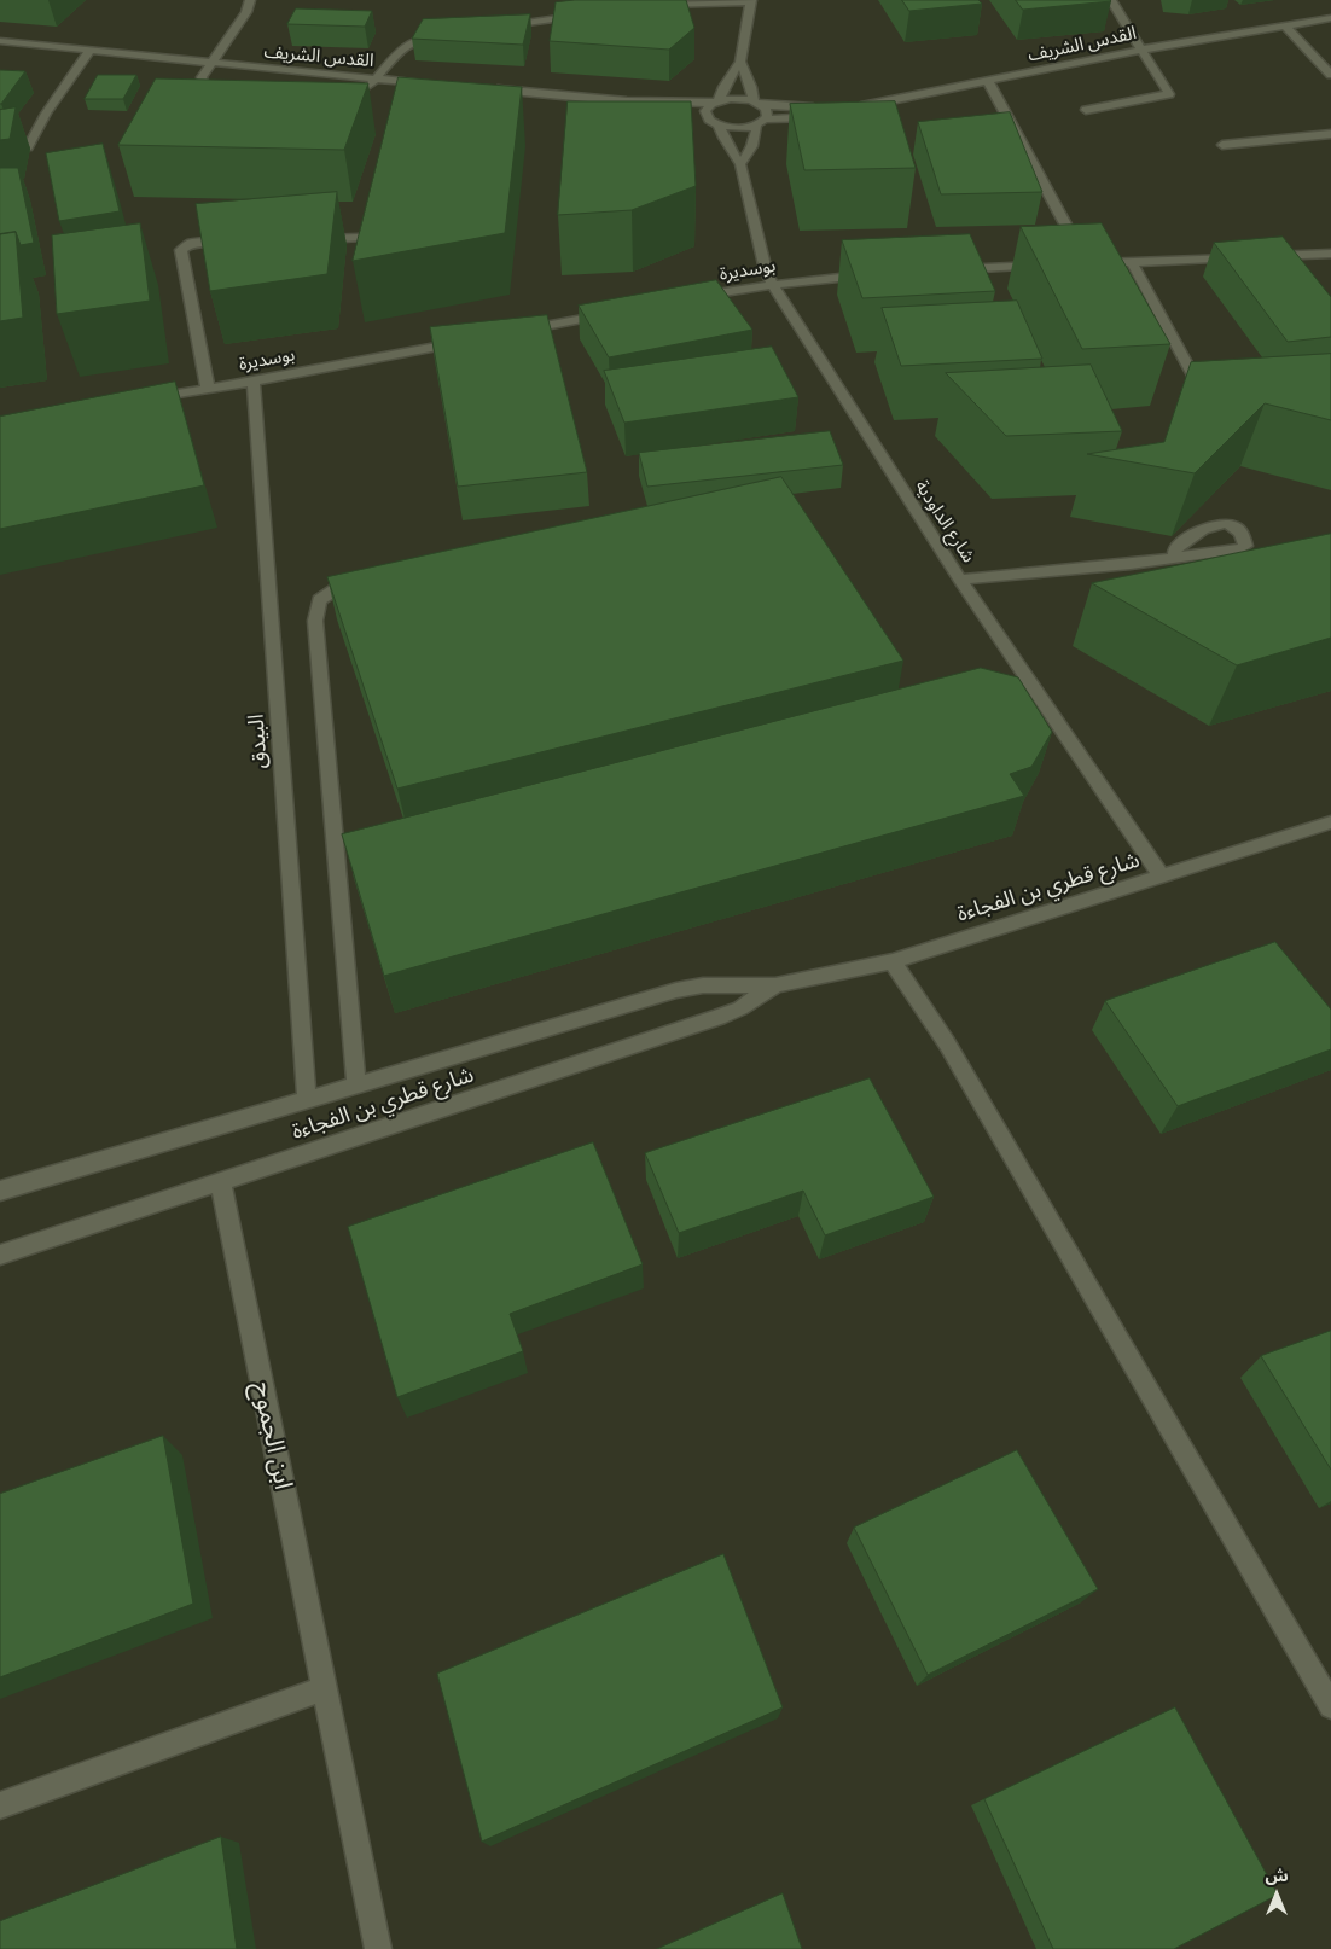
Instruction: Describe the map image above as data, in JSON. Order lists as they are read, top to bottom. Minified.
{"streets":{"street":["القدس الشريف","بوسديرة","شارع الداودية","البيدق","شارع قطري بن الفجاءة","ابن الجموح"]},"crossings":[["بوسديرة","شارع الداودية"],["بوسديرة","البيدق"],["شارع الداودية","شارع قطري بن الفجاءة"],["البيدق","شارع قطري بن الفجاءة"],["شارع قطري بن الفجاءة","ابن الجموح"]],"north":"top"}
